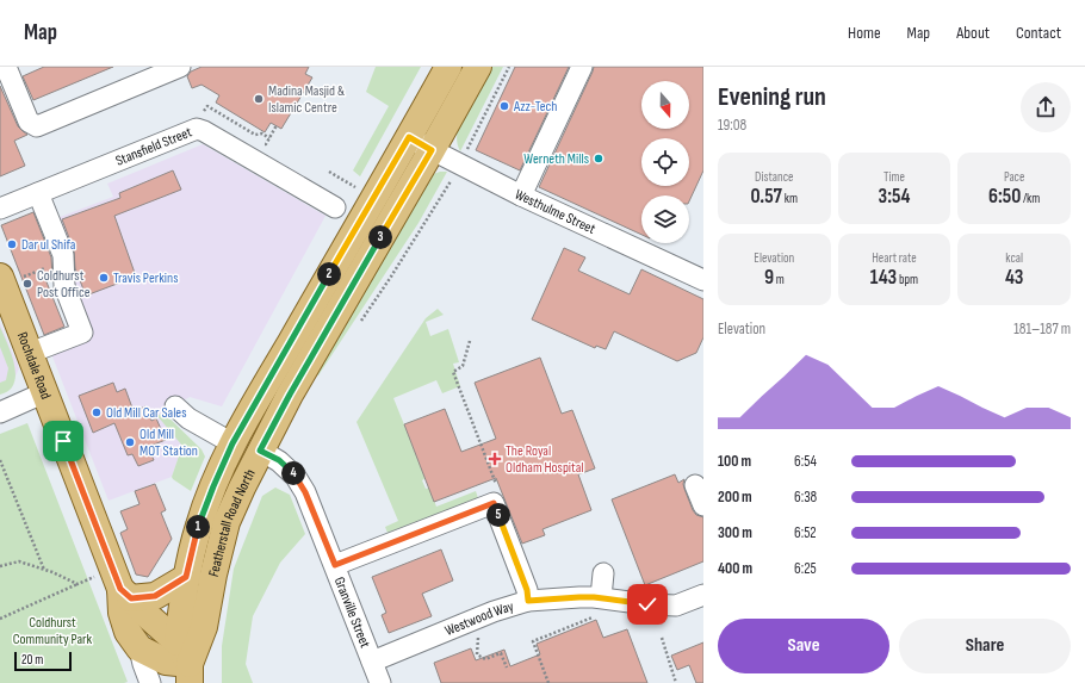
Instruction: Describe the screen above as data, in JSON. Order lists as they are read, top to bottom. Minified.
{"streets":{"main road":["Rochdale Road","Featherstall Road North"],"street":["Stansfield Street","Westhulme Street","Granville Street","Westwood Way"]},"crossings":[["Westhulme Street","Featherstall Road North"],["Rochdale Road","Featherstall Road North"],["Featherstall Road North","Granville Street"],["Granville Street","Westwood Way"]],"parks":["Coldhurst Community Park"],"places":{"other":["Madina Masjid & Islamic Centre","Azz-Tech","Werneth Mills","Dar ul Shifa","Travis Perkins","Coldhurst Post Office","Old Mill Car Sales","Old Mill MOT Station"],"health":["The Royal Oldham Hospital"]},"scale_bar":"20 m","north":"bottom","page":{"header":"Map","nav":["Home","Map","About","Contact"],"heading":["Evening run","19:08"],"stats":[["Distance","0.57 km"],["Time","3:54"],["Pace","6:50 /km"],["Elevation","9 m"],["Heart rate","143 bpm"],["kcal","43"]],"pins":["3","2","4","5","1"],"chart":["Elevation","181–187 m"],"list":[{"name":"100 m","note":"6:54"},{"name":"200 m","note":"6:38"},{"name":"300 m","note":"6:52"},{"name":"400 m","note":"6:25"}],"buttons":["Save","Share"],"scale":"20 m"}}
